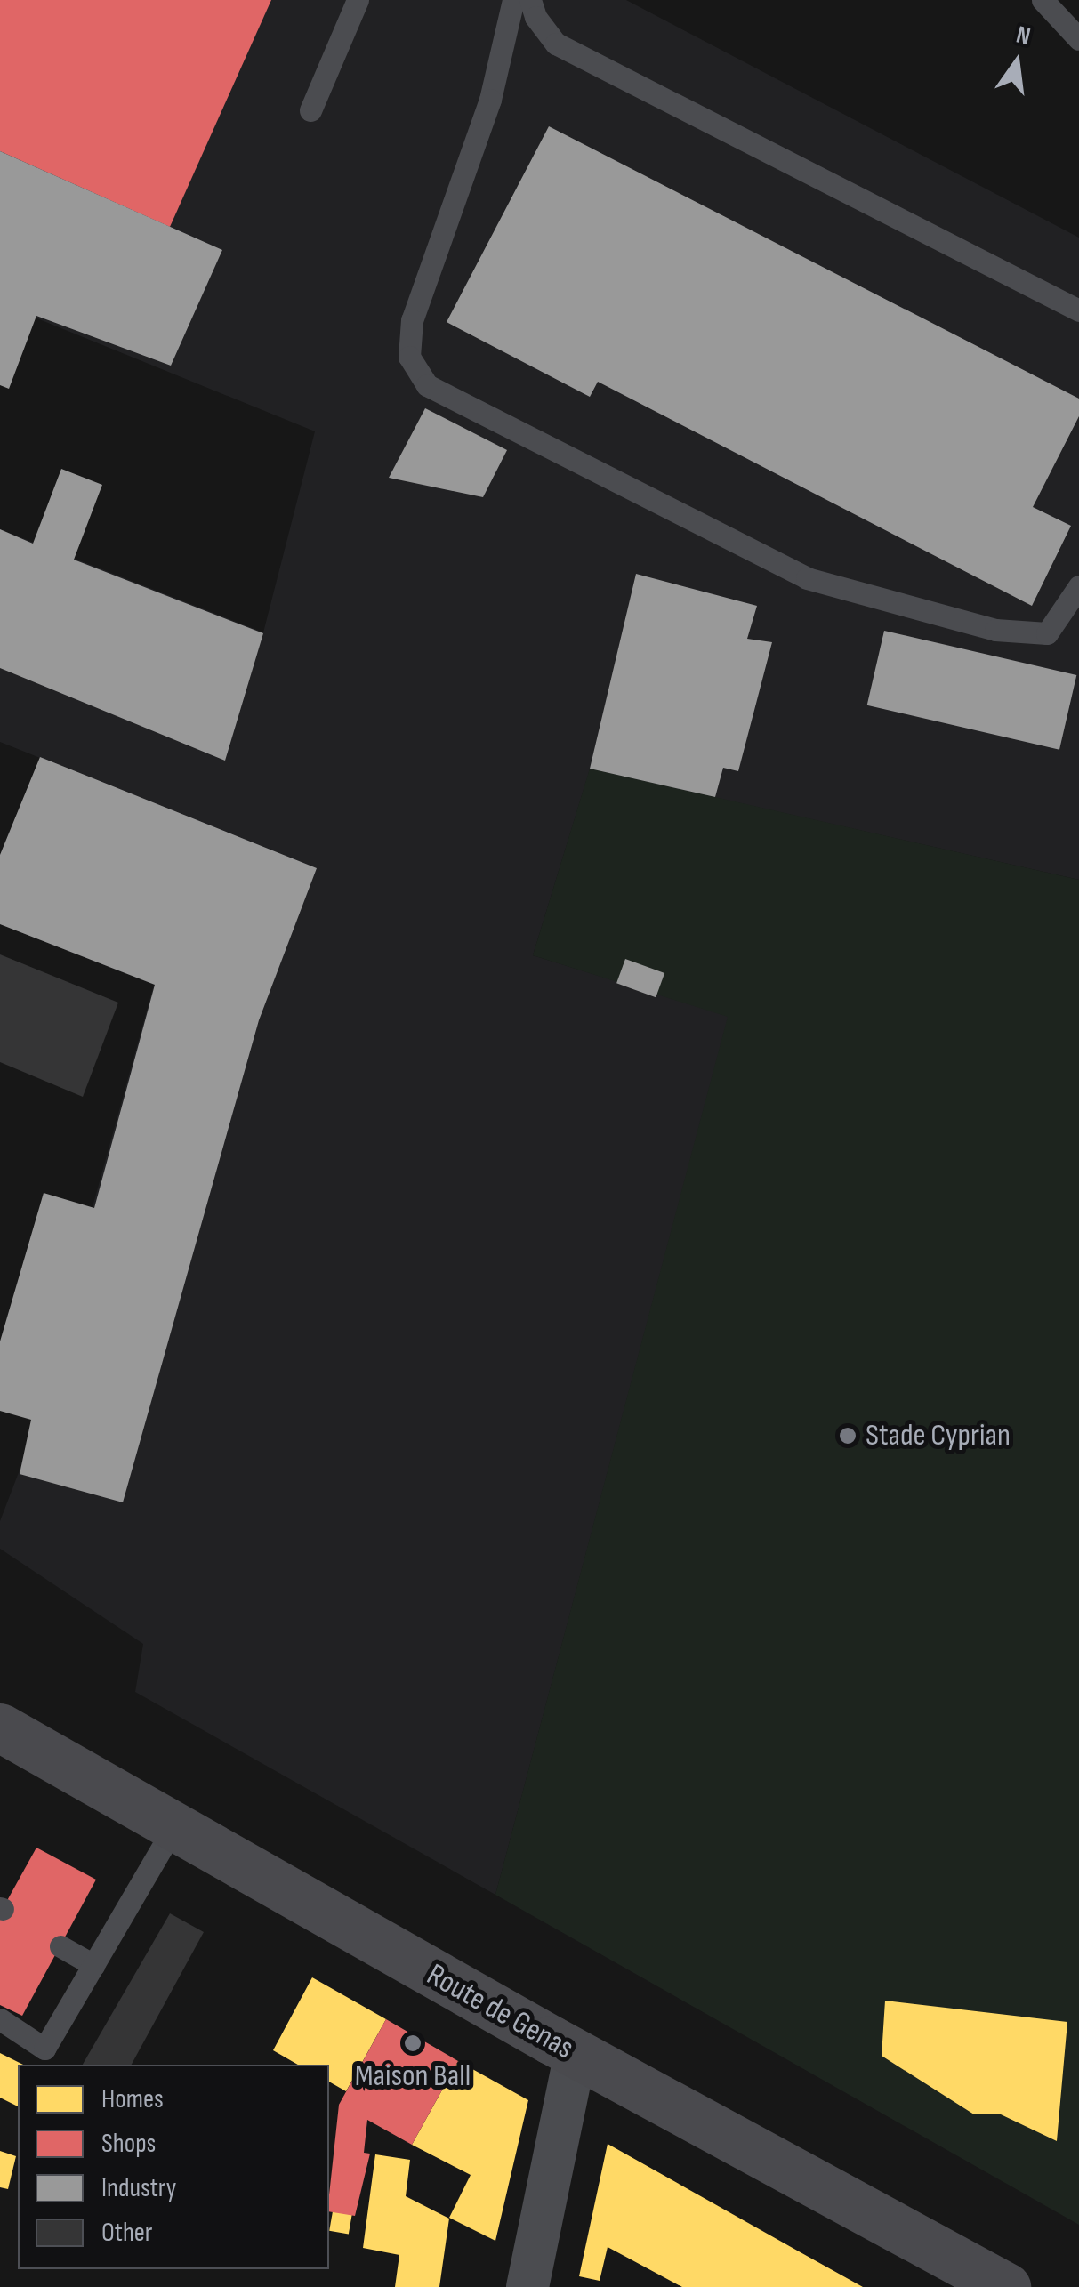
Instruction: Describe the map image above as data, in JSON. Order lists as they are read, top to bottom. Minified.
{"streets":{"main road":["Route de Genas"]},"places":["Stade Cyprian","Maison Ball"],"legend":["Homes","Shops","Industry","Other"],"north":"top"}
